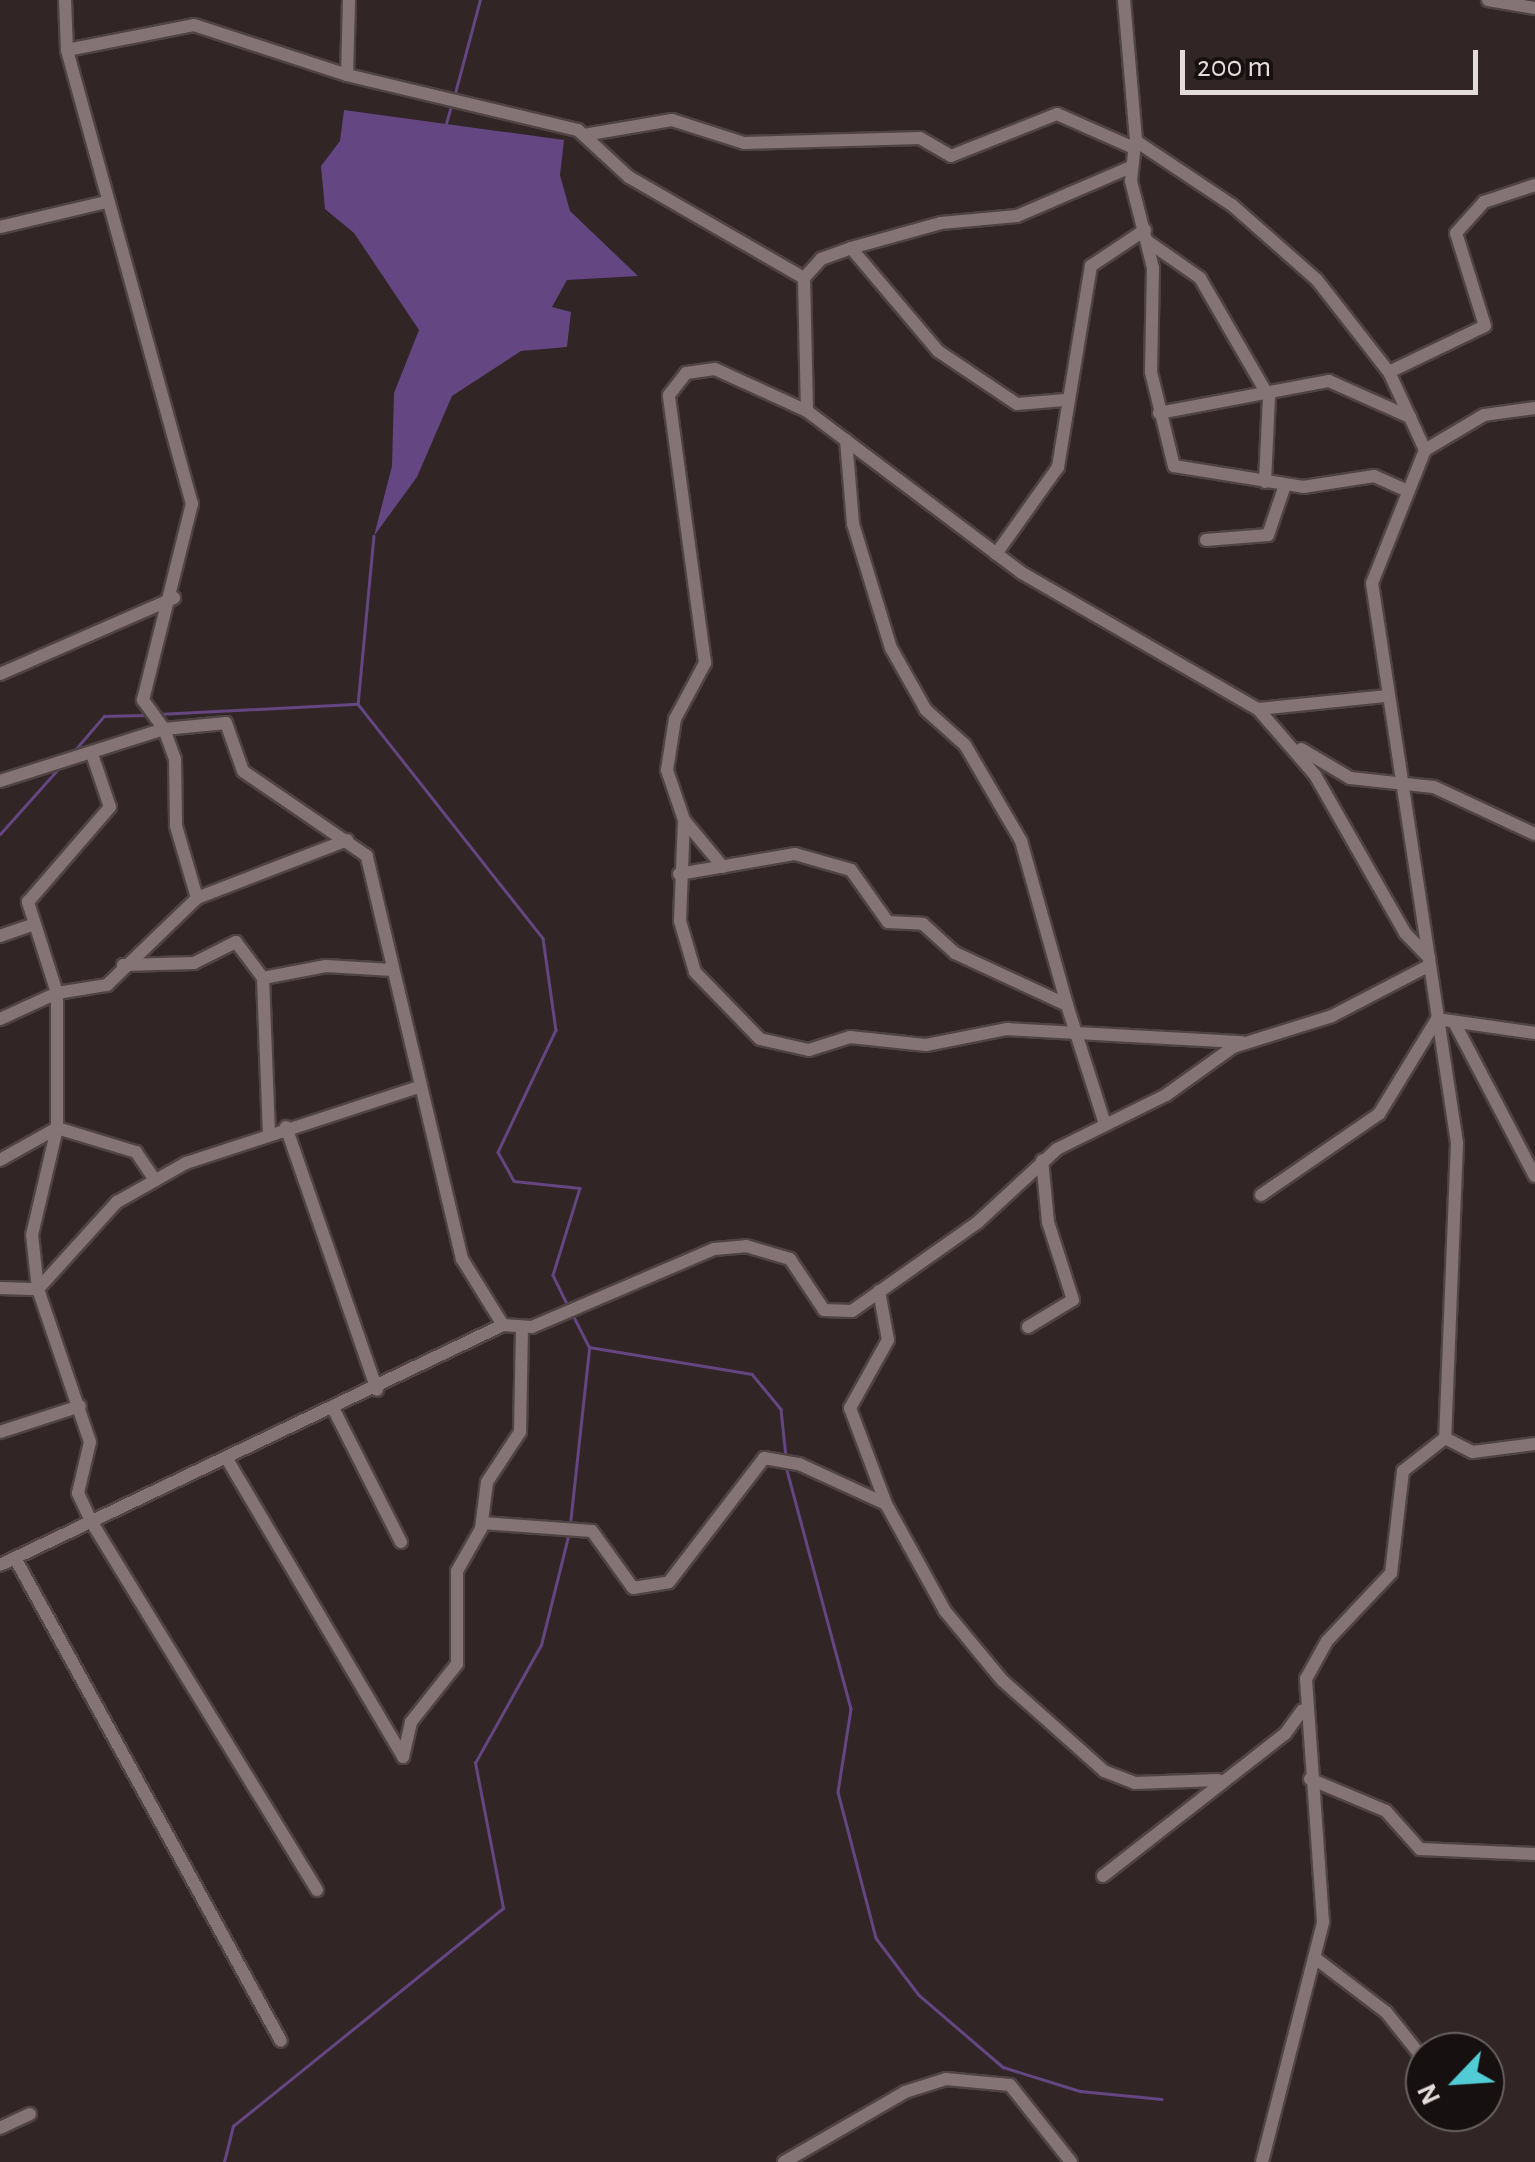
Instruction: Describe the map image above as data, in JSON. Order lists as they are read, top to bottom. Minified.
{"scale_bar":"200 m","north":"bottom left"}
